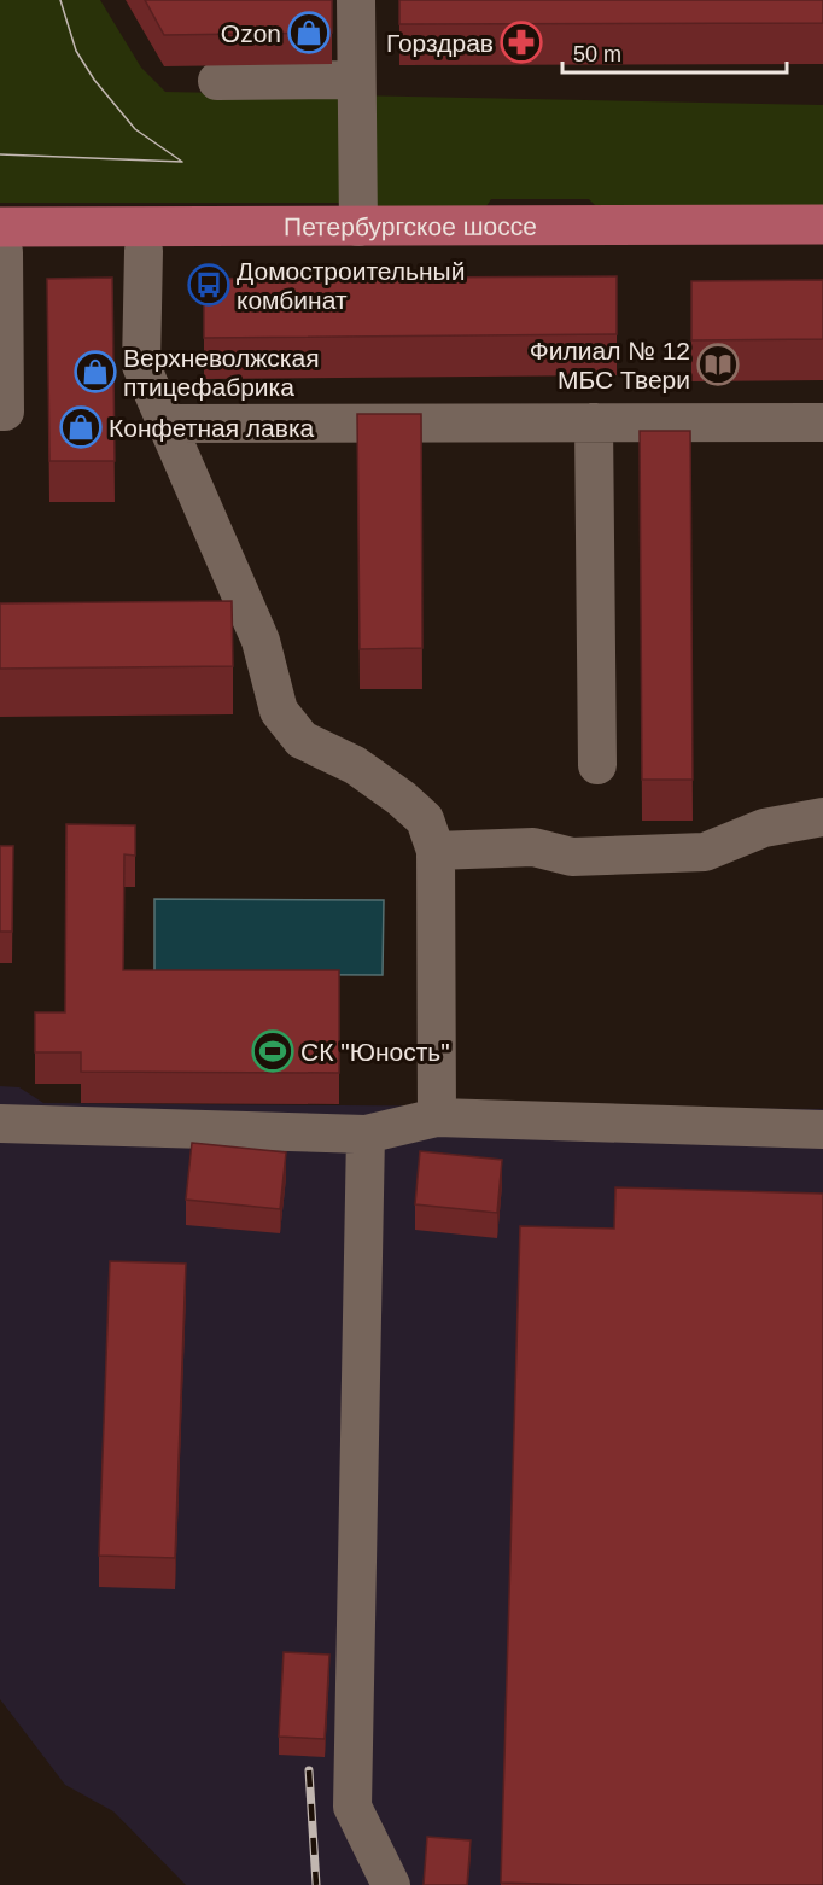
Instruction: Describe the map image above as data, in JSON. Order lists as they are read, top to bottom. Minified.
{"streets":{"main road":["Петербургское шоссе"]},"places":{"shop":["Ozon","Верхневолжская птицефабрика","Конфетная лавка"],"pharmacy":["Горздрав"],"bus stop":["Домостроительный комбинат"],"library":["Филиал № 12 МБС Твери"],"sports":["СК \"Юность\""]},"scale_bar":"50 m"}
